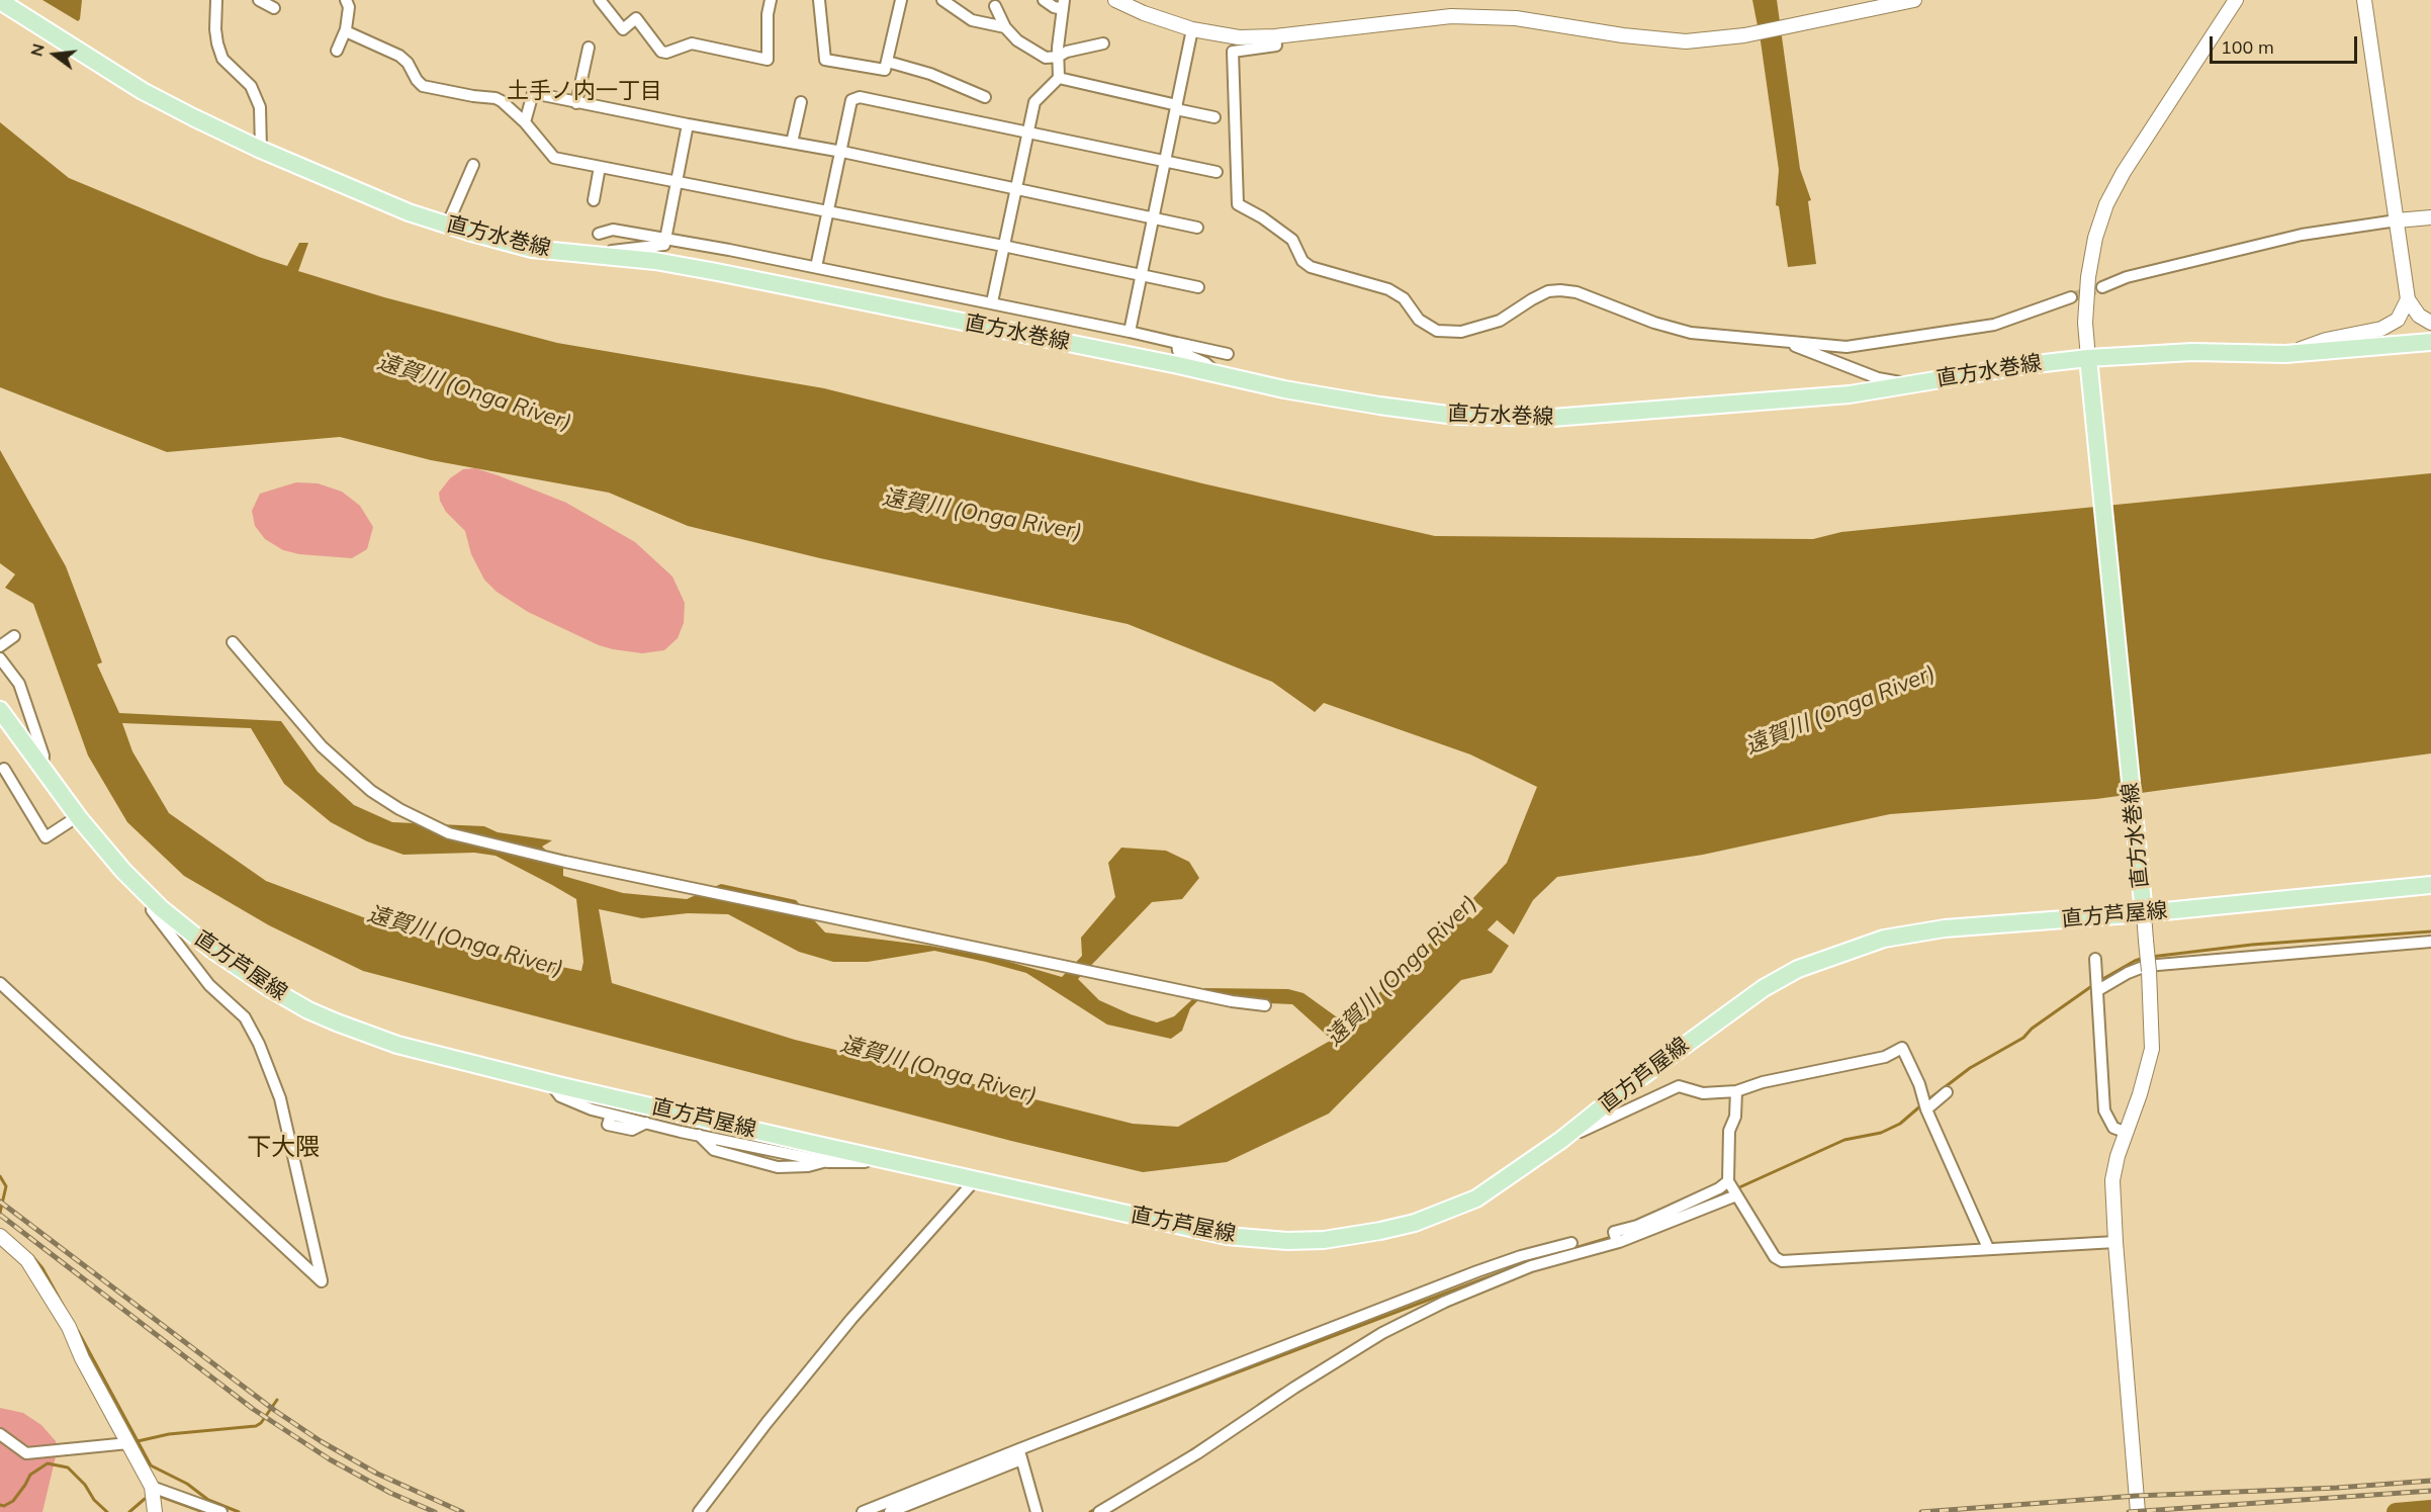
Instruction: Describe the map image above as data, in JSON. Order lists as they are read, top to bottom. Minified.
{"streets":{"main road":["直方水巻線","直方芦屋線"]},"crossings":[["直方水巻線","直方芦屋線"]],"districts":["土手ノ内一丁目","下大隈"],"water":["遠賀川 (Onga River)"],"scale_bar":"100 m","north":"left"}
